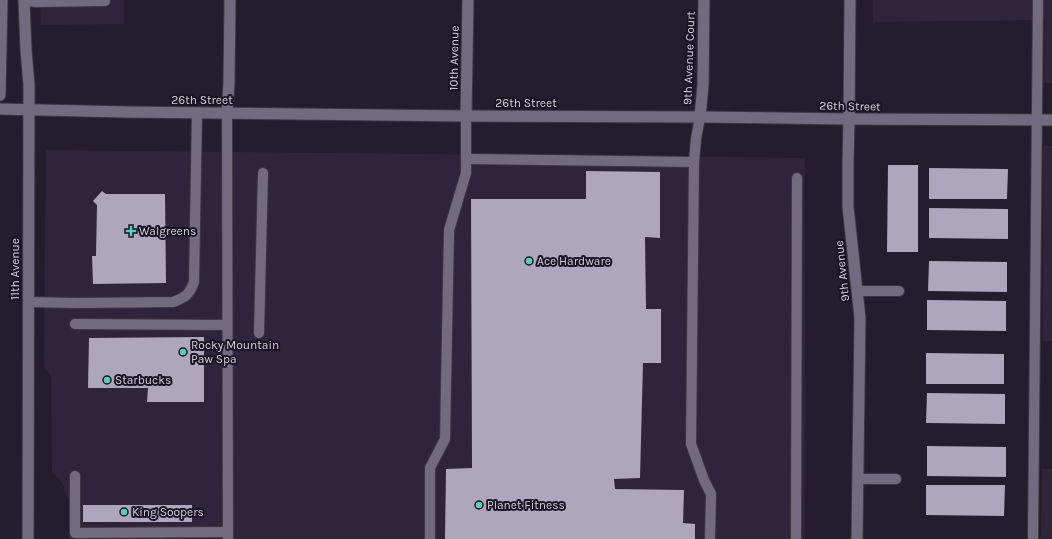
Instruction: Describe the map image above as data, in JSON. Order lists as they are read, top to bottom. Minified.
{"streets":{"street":["10th Avenue","9th Avenue Court","26th Street","11th Avenue","9th Avenue"]},"crossings":[["10th Avenue","26th Street"],["9th Avenue Court","26th Street"],["26th Street","11th Avenue"],["26th Street","9th Avenue"]],"places":{"health":["Walgreens"],"other":["Ace Hardware","Rocky Mountain Paw Spa","Starbucks","Planet Fitness","King Soopers"]}}
